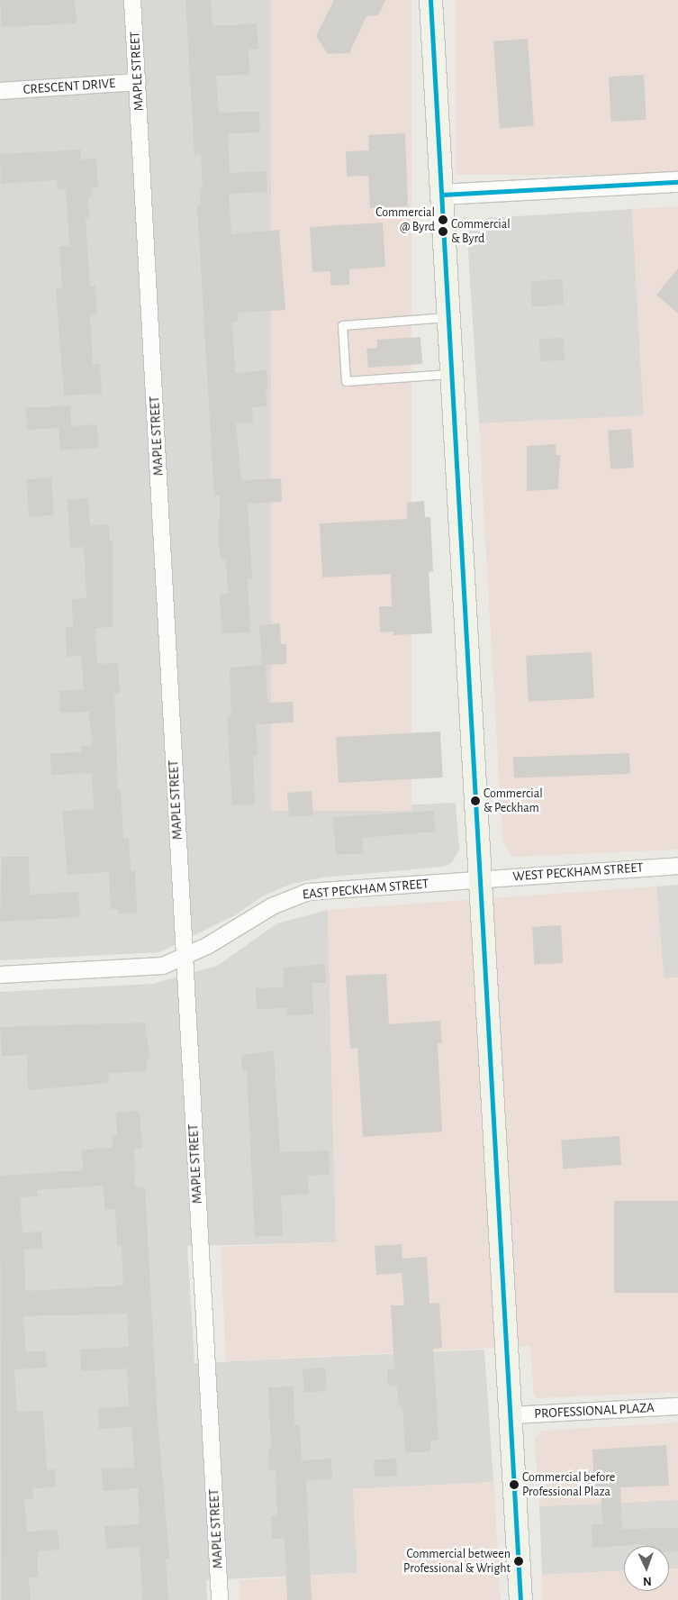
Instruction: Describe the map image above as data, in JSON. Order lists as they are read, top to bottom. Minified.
{"streets":{"street":["MAPLE STREET","CRESCENT DRIVE","WEST PECKHAM STREET","EAST PECKHAM STREET","PROFESSIONAL PLAZA"]},"crossings":[["MAPLE STREET","CRESCENT DRIVE"],["MAPLE STREET","EAST PECKHAM STREET"],["WEST PECKHAM STREET","EAST PECKHAM STREET"]],"places":["Commercial @ Byrd","Commercial & Byrd","Commercial & Peckham","Commercial before Professional Plaza","Commercial between Professional & Wright"],"north":"bottom"}
